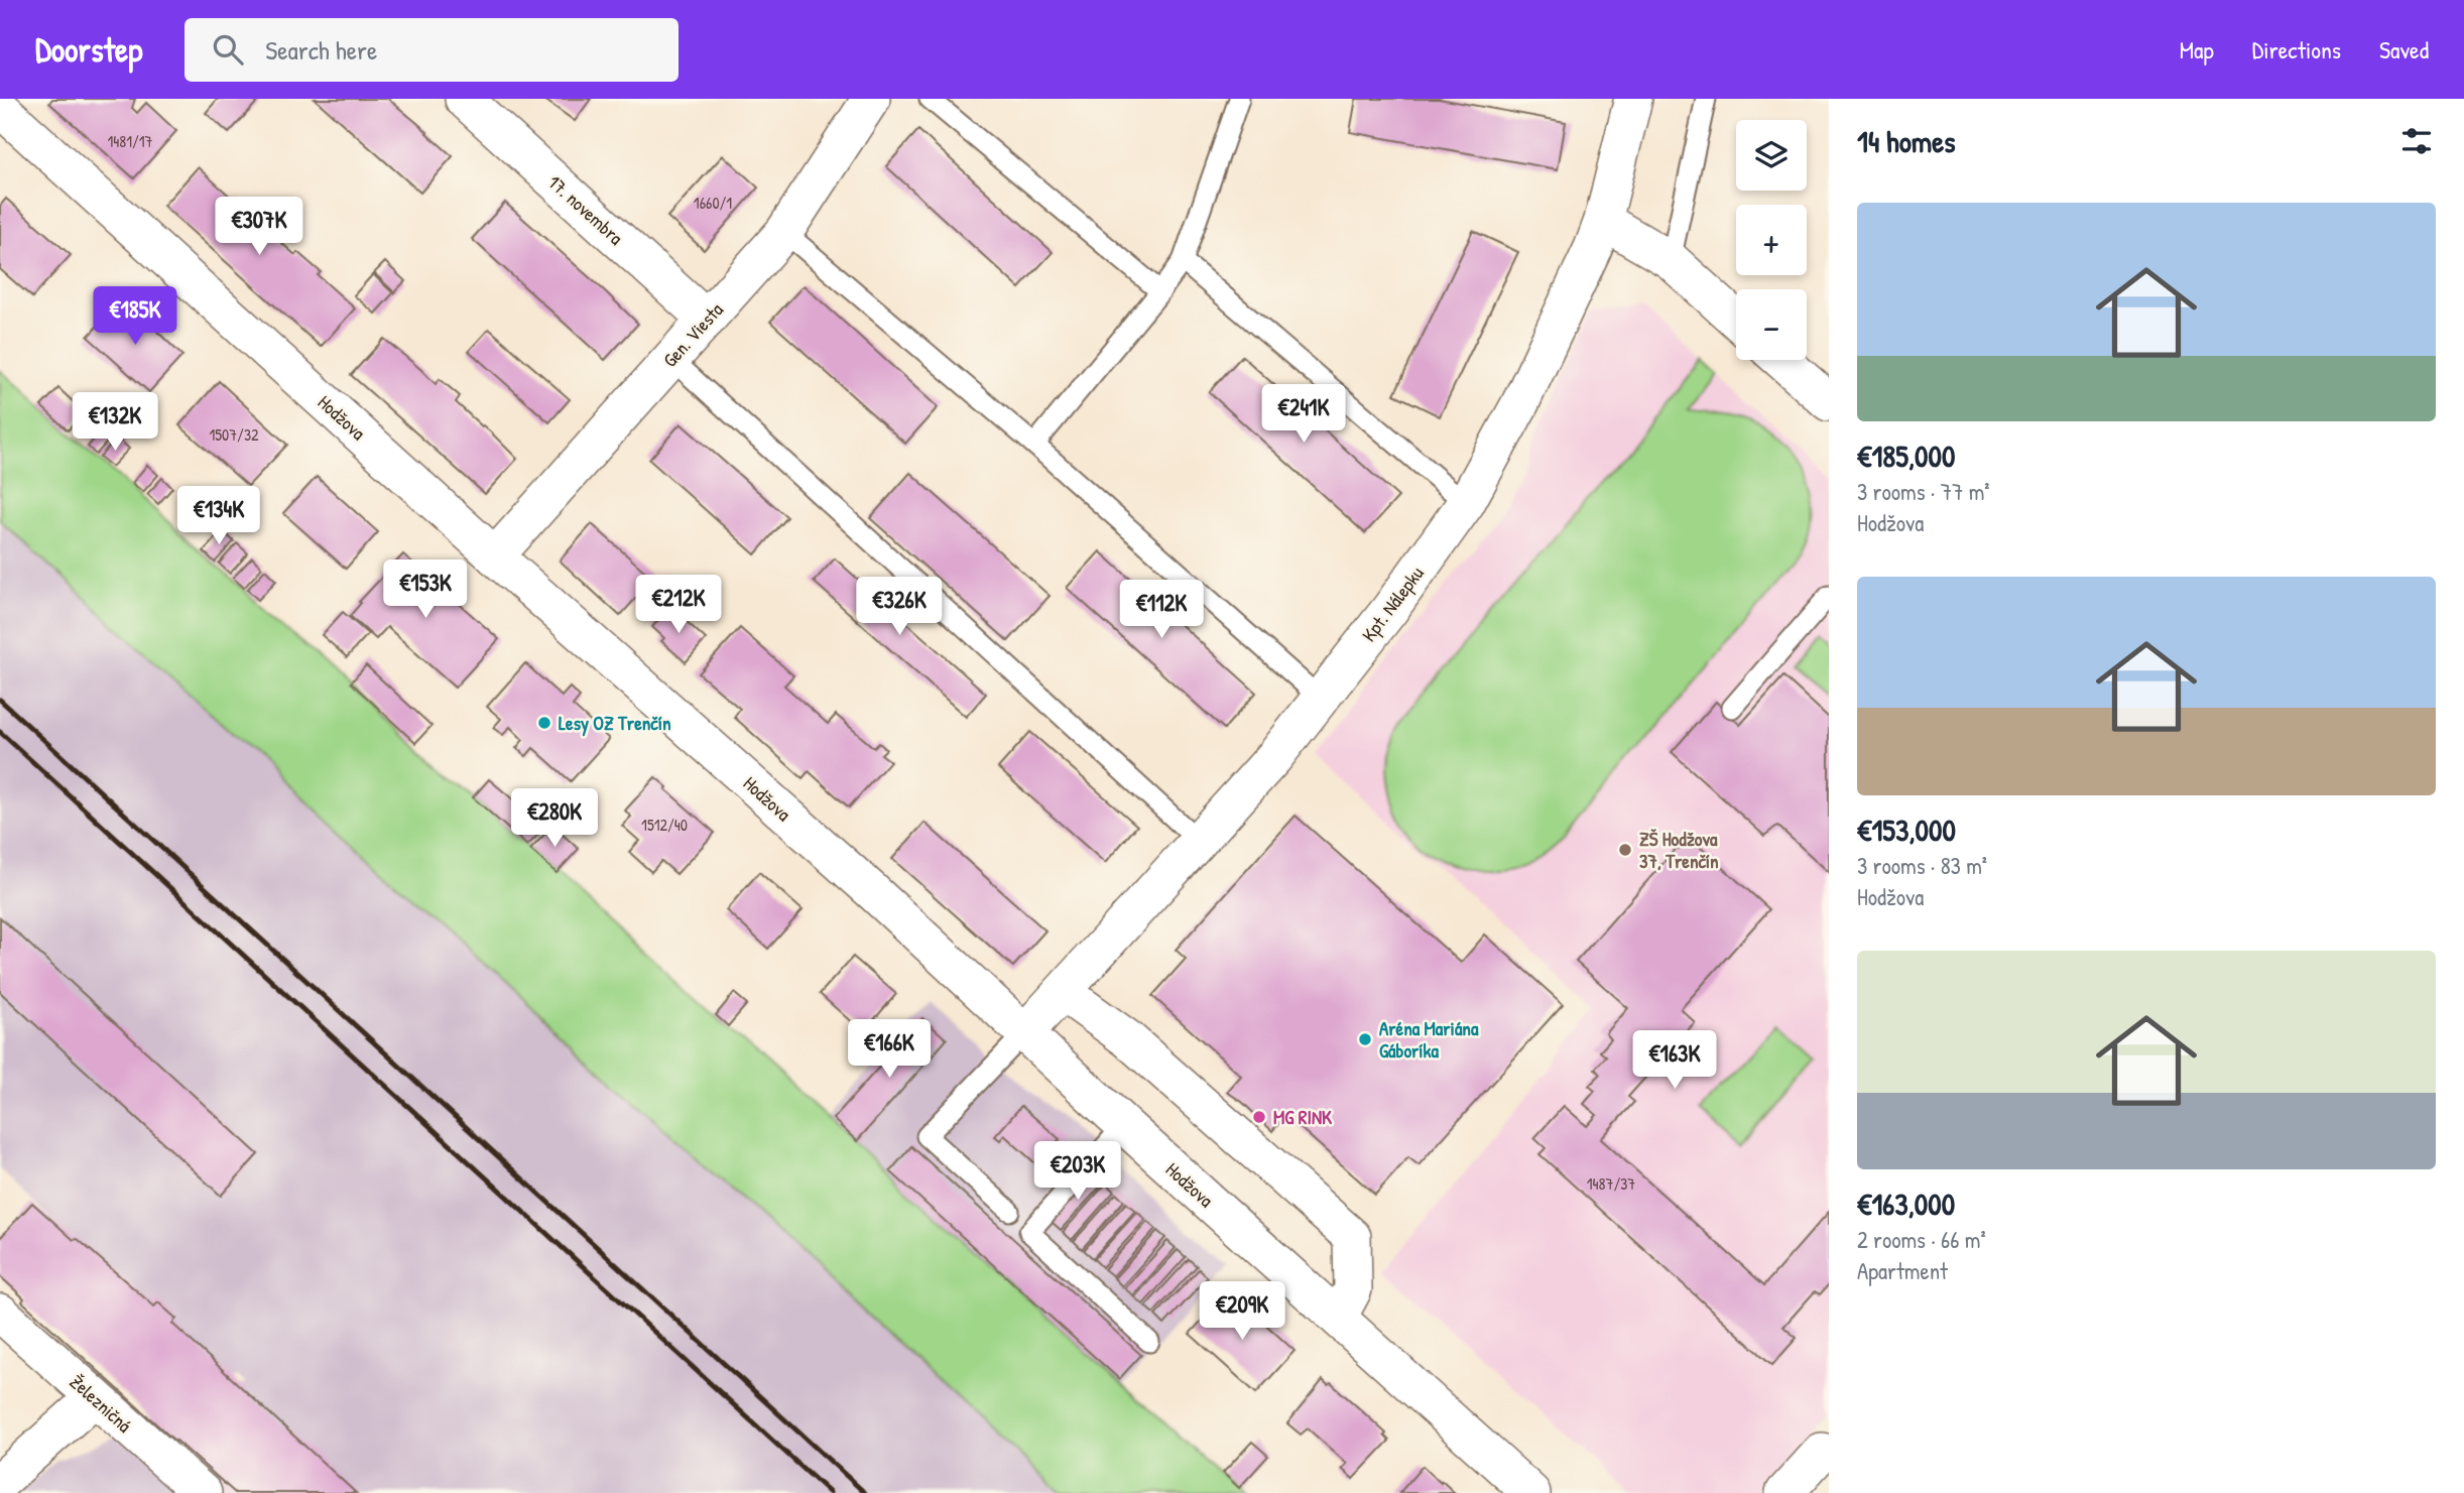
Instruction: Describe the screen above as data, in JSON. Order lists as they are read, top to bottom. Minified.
{"streets":{"street":["17. novembra","Gen. Viesta","Hodžova","Kpt. Nálepku","Železničná"]},"crossings":[["17. novembra","Gen. Viesta"],["Gen. Viesta","Hodžova"],["Hodžova","Kpt. Nálepku"]],"places":["Lesy OZ Trenčín","ZŠ Hodžova 37, Trenčín","Aréna Mariána Gáboríka","MG RINK"],"house_numbers":["1481/17","1660/1","1507/32","1512/40","1487/37"],"page":{"header":"Doorstep","search":"Search here","nav":["Map","Directions","Saved"],"heading":"14 homes","map_buttons":["+","−"],"list":[{"name":"€185,000","note":"3 rooms · 77 m² · Hodžova"},{"name":"€153,000","note":"3 rooms · 83 m² · Hodžova"},{"name":"€163,000","note":"2 rooms · 66 m² · Apartment"}],"price":["€307K","€185K","€241K","€132K","€134K","€153K","€212K","€326K","€112K","€280K","€166K","€163K","€203K","€209K"]}}
